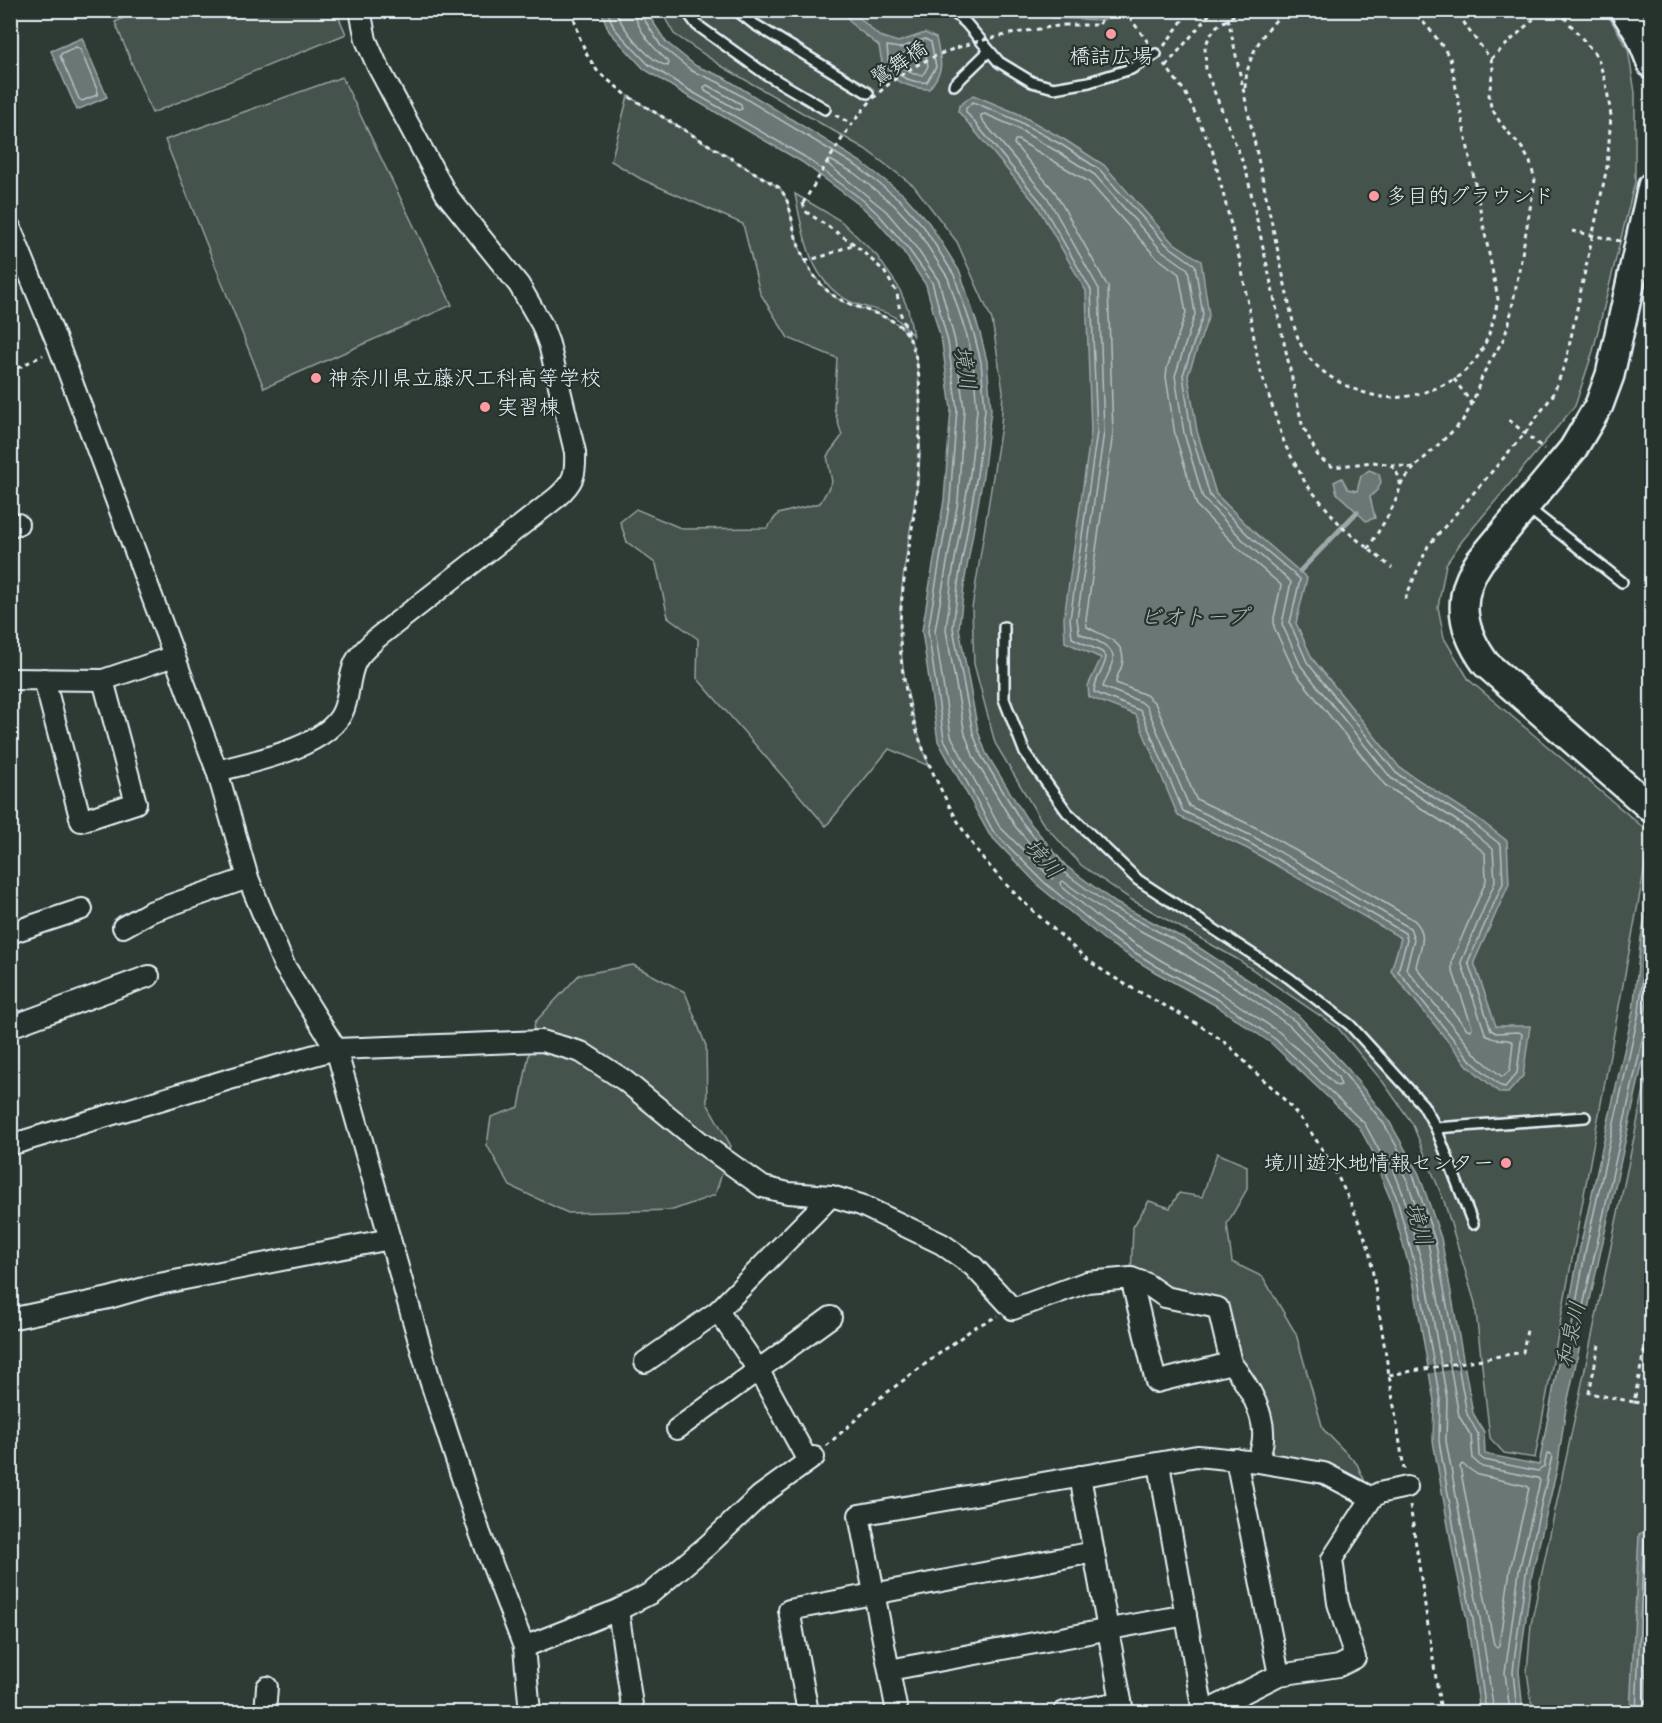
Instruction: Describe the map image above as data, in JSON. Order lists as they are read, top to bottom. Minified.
{"streets":{"path":["鷺舞橋"]},"water":["境川","ビオトープ","和泉川"],"places":["橋詰広場","多目的グラウンド","神奈川県立藤沢工科高等学校","実習棟","境川遊水地情報センター"]}
